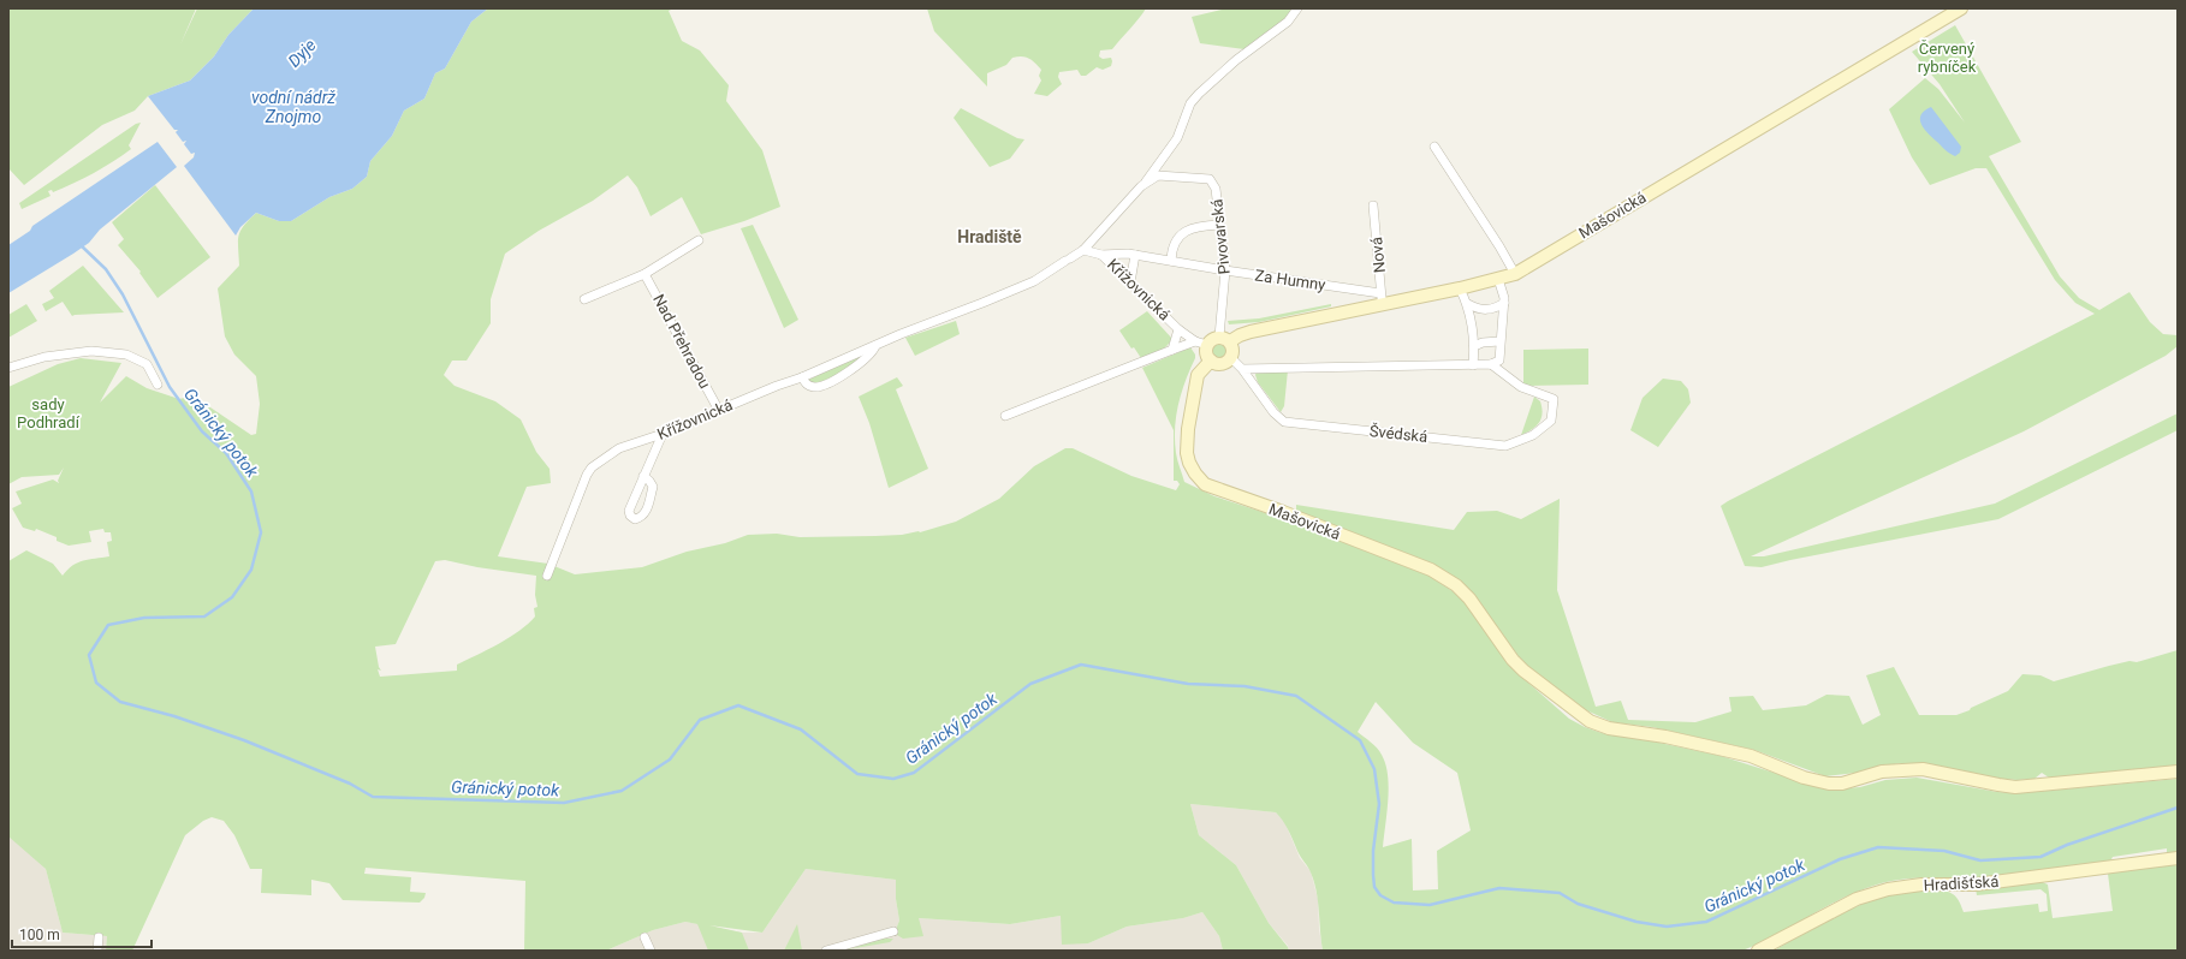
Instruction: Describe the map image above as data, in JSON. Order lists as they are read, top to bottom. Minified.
{"streets":{"street":["Mašovická","Pivovarská","Nová","Za Humny","Křížovnická","Nad Přehradou","Švédská","Hradišťská"]},"crossings":[["Mašovická","Pivovarská"],["Mašovická","Nová"],["Mašovická","Za Humny"],["Mašovická","Křížovnická"],["Mašovická","Švédská"],["Pivovarská","Za Humny"],["Pivovarská","Křížovnická"],["Pivovarská","Švédská"],["Nová","Za Humny"],["Za Humny","Křížovnická"],["Křížovnická","Nad Přehradou"],["Křížovnická","Švédská"]],"districts":["Hradiště"],"water":["Dyje","vodní nádrž Znojmo","Gránický potok"],"parks":["Červený rybníček","sady Podhradí"],"scale_bar":"100 m"}
